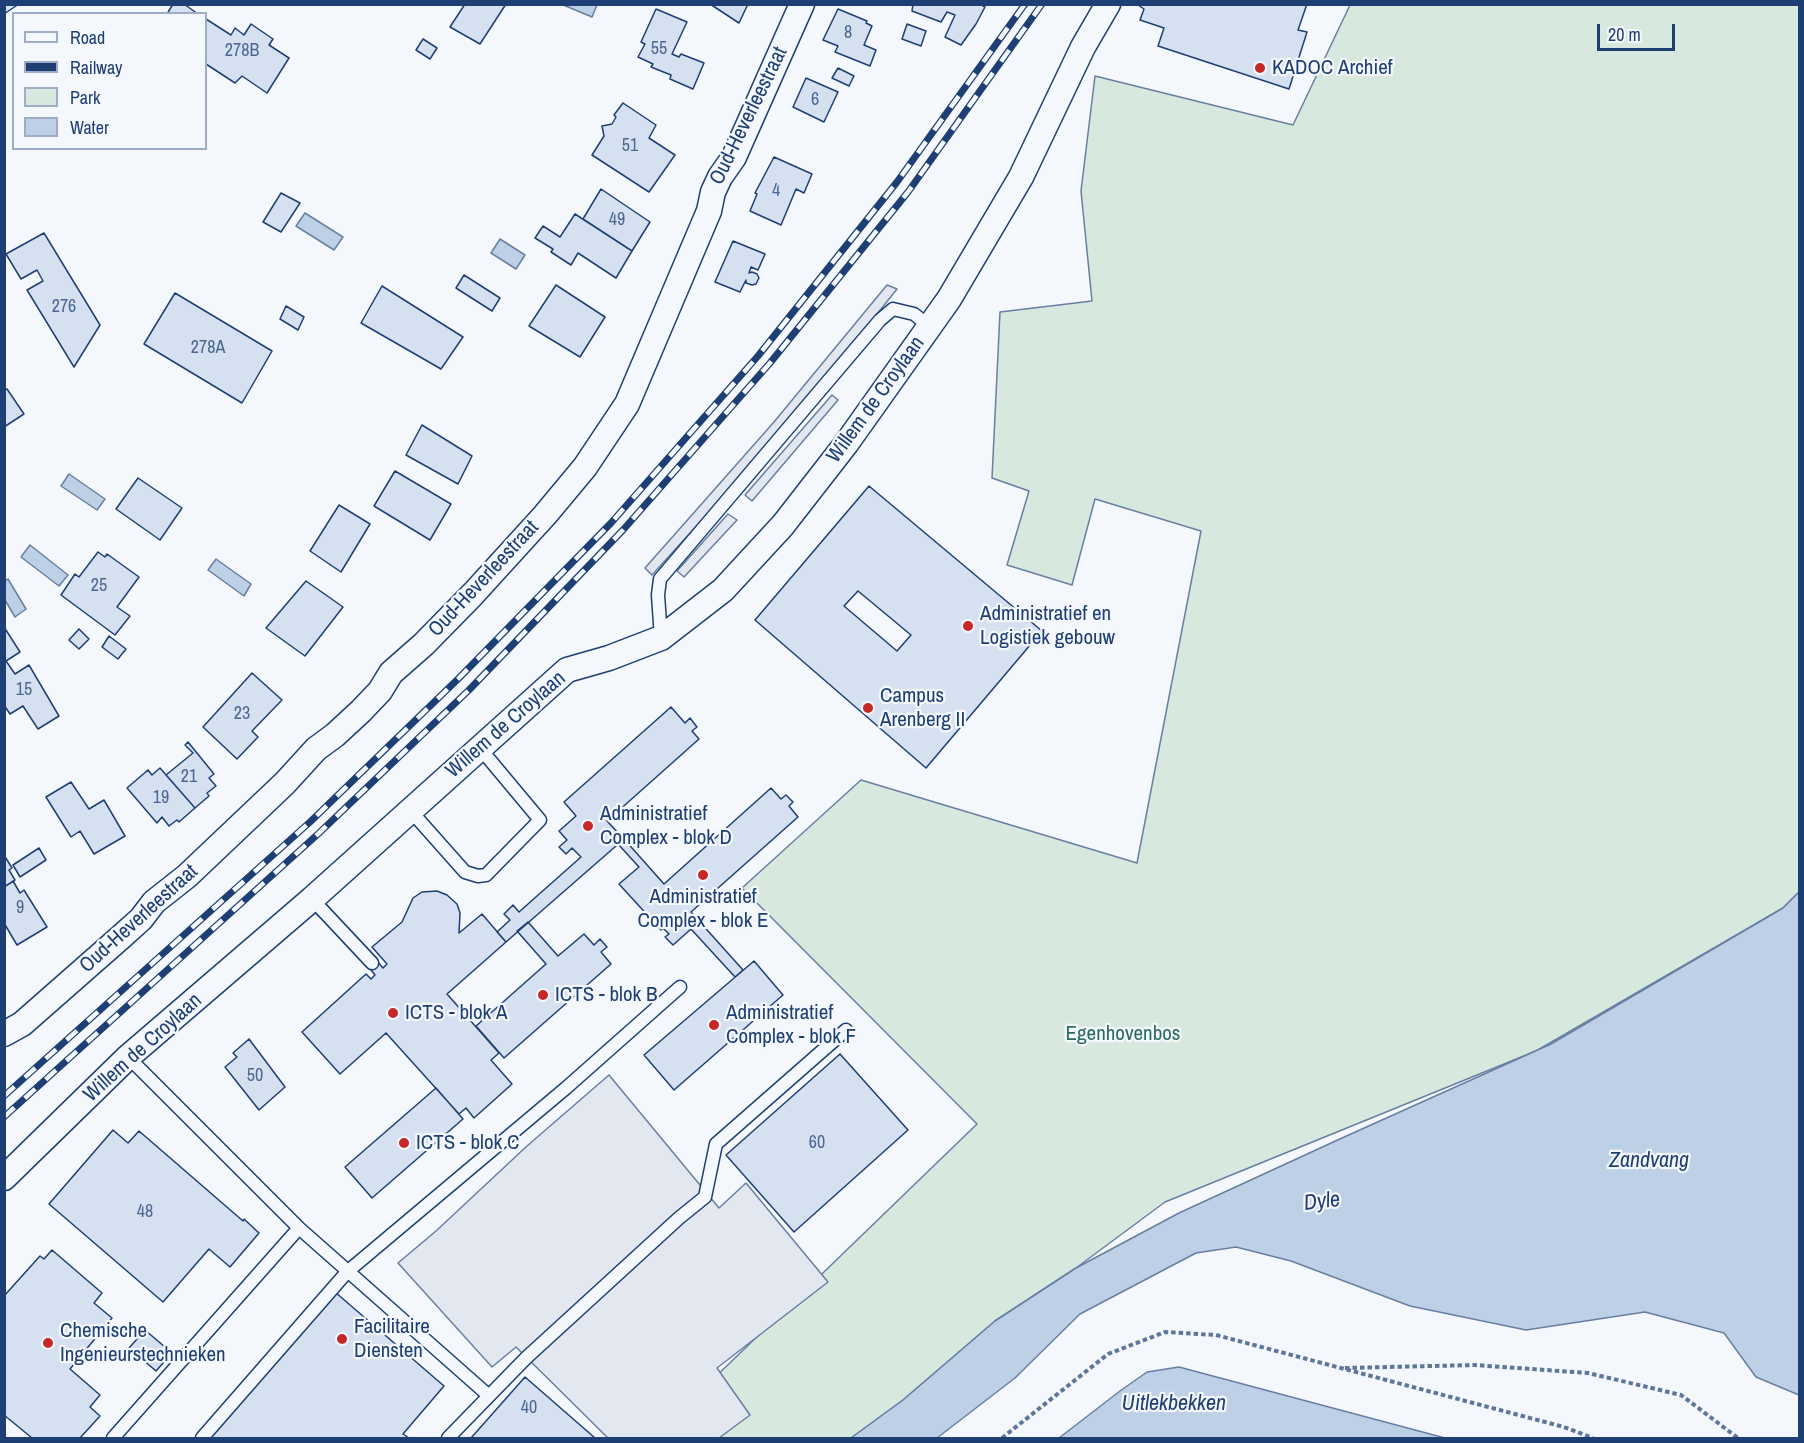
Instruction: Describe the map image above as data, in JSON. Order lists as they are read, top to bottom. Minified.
{"streets":{"street":["Oud-Heverleestraat","Willem de Croylaan"]},"water":["Zandvang","Dyle","Uitlekbekken"],"parks":["Egenhovenbos"],"places":["KADOC Archief","Administratief en Logistiek gebouw","Campus Arenberg II","Administratief Complex - blok D","Administratief Complex - blok E","ICTS - blok B","ICTS - blok A","Administratief Complex - blok F","ICTS - blok C","Facilitaire Diensten","Chemische Ingenieurstechnieken"],"house_numbers":["8","55","278B","6","51","4","49","276","278A","25","15","23","21","19","9","50","60","48","40"],"legend":["Road","Railway","Park","Water"],"scale_bar":"20 m"}
